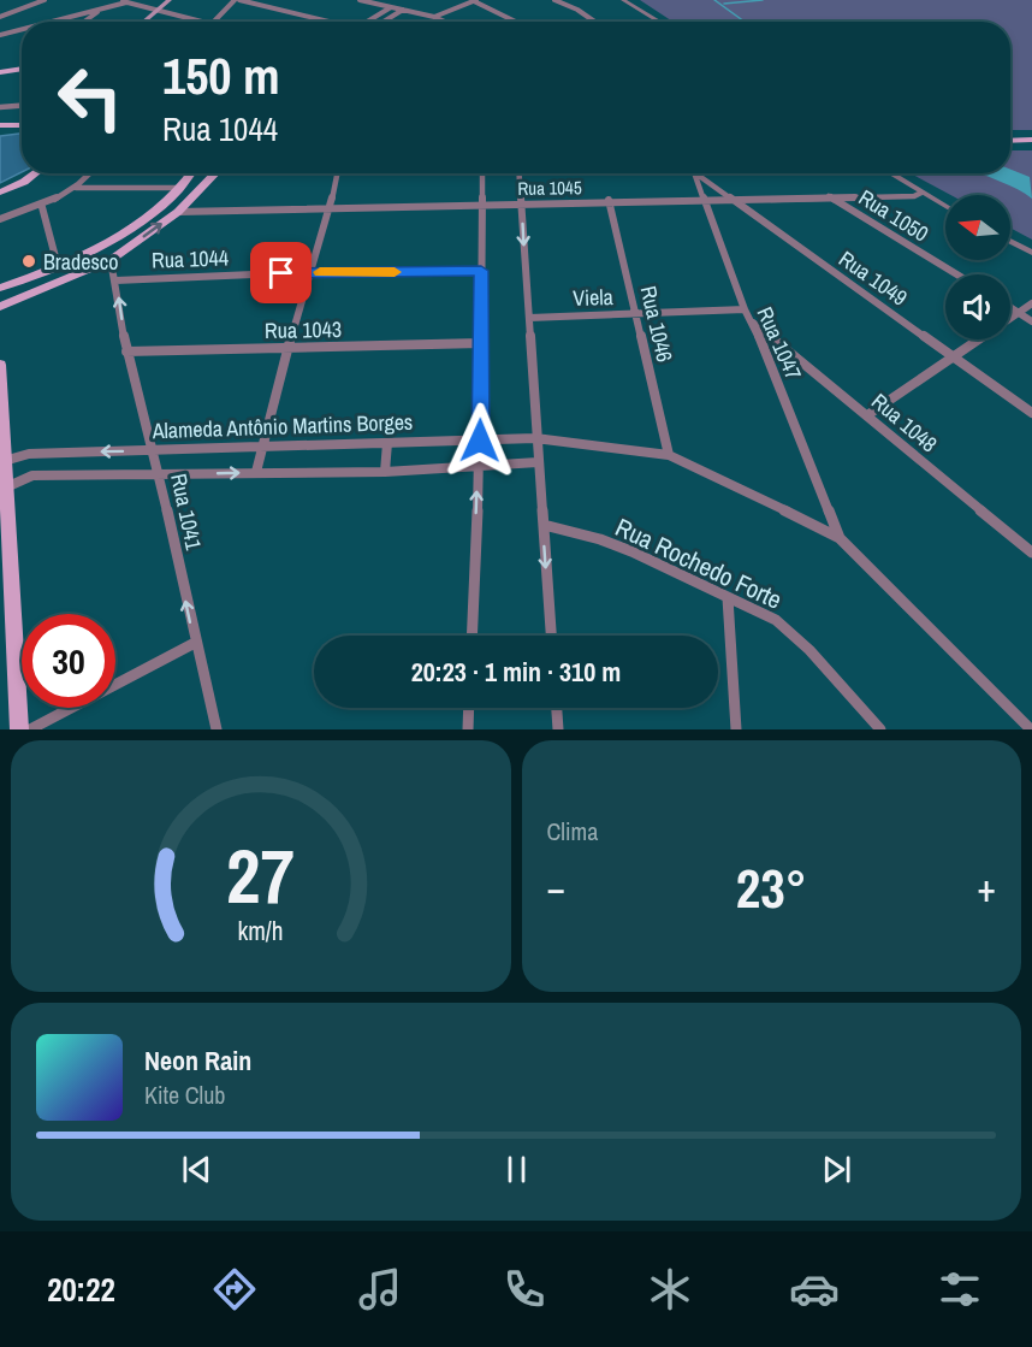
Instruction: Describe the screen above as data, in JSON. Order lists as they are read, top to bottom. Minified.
{"streets":{"street":["Rua 1045","Rua 1050","Rua 1044","Rua 1049","Viela","Rua 1046","Rua 1043","Rua 1047","Rua 1048","Alameda Antônio Martins Borges","Rua 1041","Rua Rochedo Forte"]},"crossings":[["Rua 1045","Rua 1050"],["Rua 1045","Rua 1049"],["Rua 1045","Rua 1046"],["Rua 1045","Rua 1047"],["Rua 1044","Rua 1041"],["Viela","Rua 1046"],["Viela","Rua 1047"],["Rua 1046","Alameda Antônio Martins Borges"],["Rua 1043","Rua 1041"],["Rua 1047","Rua 1048"],["Rua 1047","Alameda Antônio Martins Borges"],["Alameda Antônio Martins Borges","Rua 1041"]],"one_way":["Rua 1041"],"places":["Bradesco"],"north":"left","page":{"turn":["150 m","Rua 1044"],"limit":"30","trip":"20:23 · 1 min · 310 m","tile":"Clima","heat":["−","23°","+"],"song":["Neon Rain","Kite Club"],"tabs":"20:22","gauge":["27","km/h"]}}
